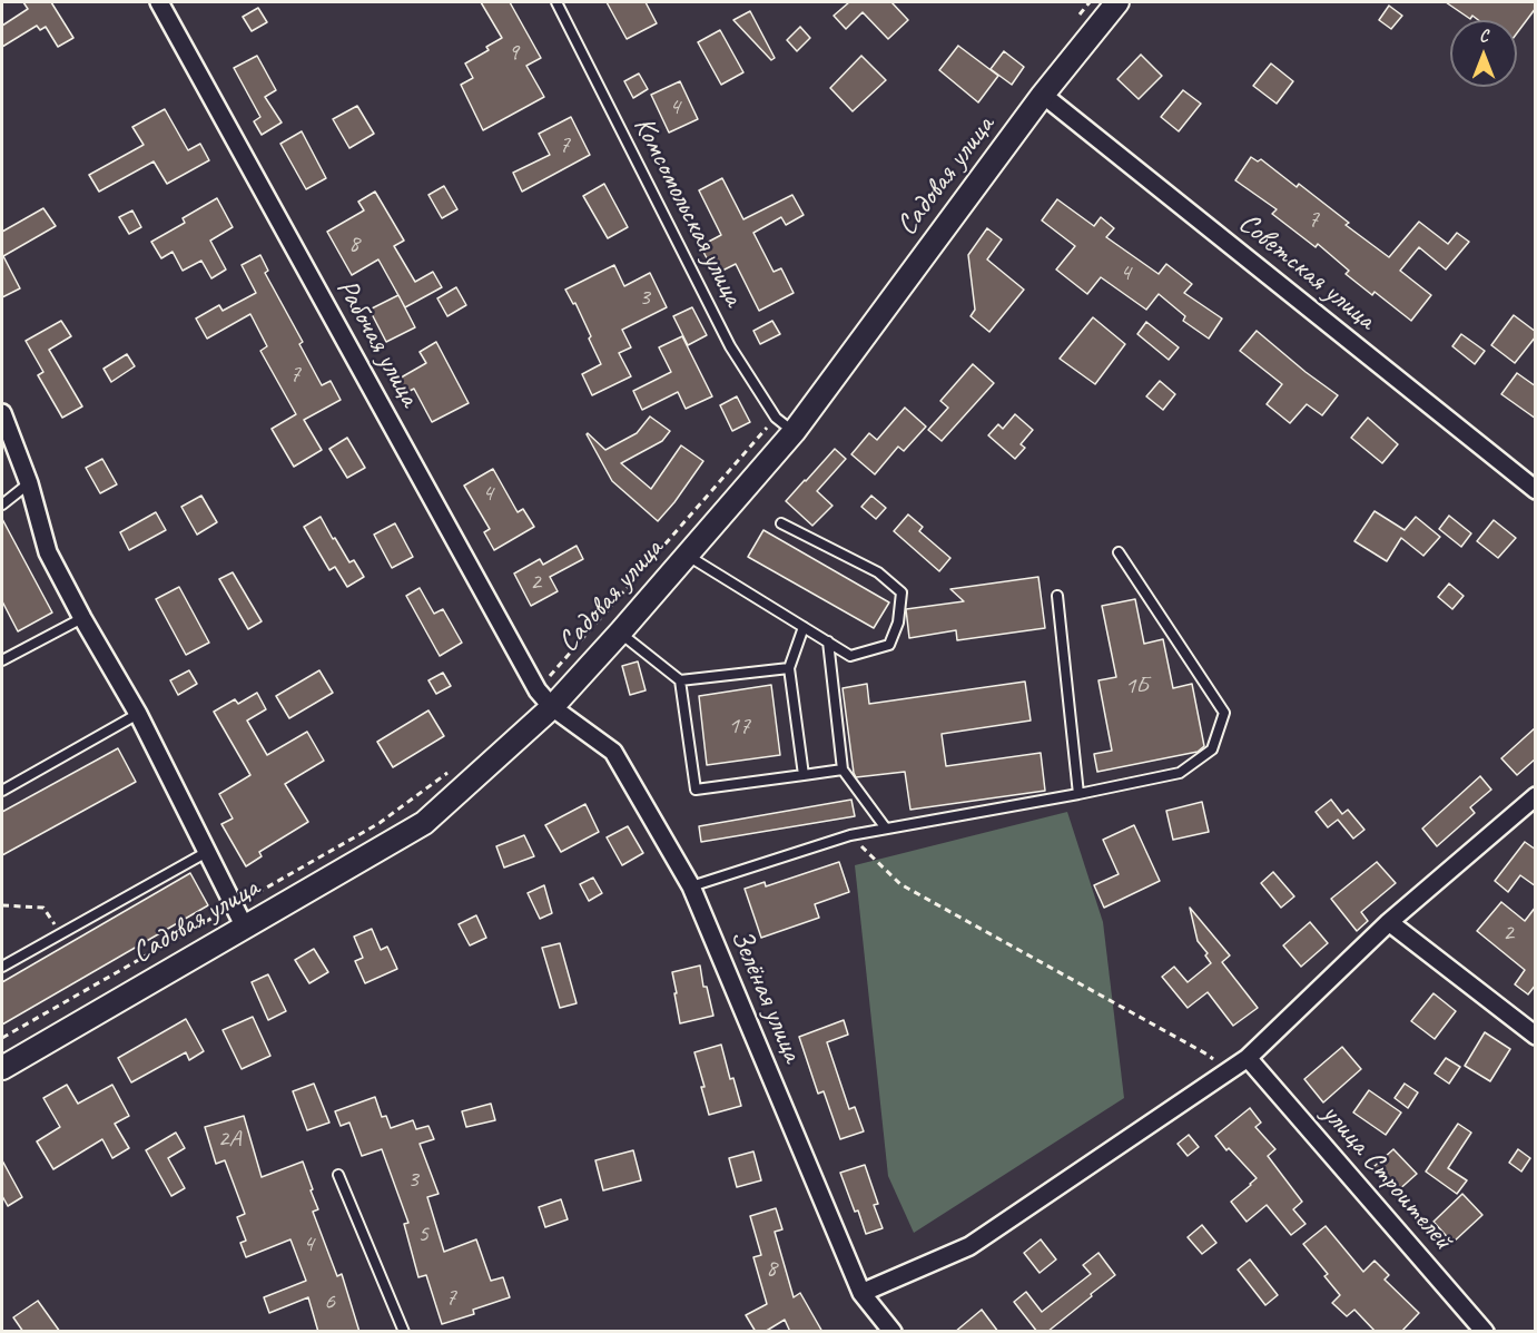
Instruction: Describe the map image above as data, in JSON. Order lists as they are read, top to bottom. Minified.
{"streets":{"street":["Садовая улица","Советская улица","Рабочая улица","Зелёная улица","улица Строителей"],"lane":["Комсомольская улица"]},"crossings":[["Садовая улица","Комсомольская улица"],["Садовая улица","Советская улица"],["Садовая улица","Рабочая улица"],["Садовая улица","Зелёная улица"],["Рабочая улица","Зелёная улица"]],"house_numbers":["9","4","7","7","8","4","3","7","4","2","1Б","17","2","2А","3","5","4","8","7","6"],"north":"top"}
